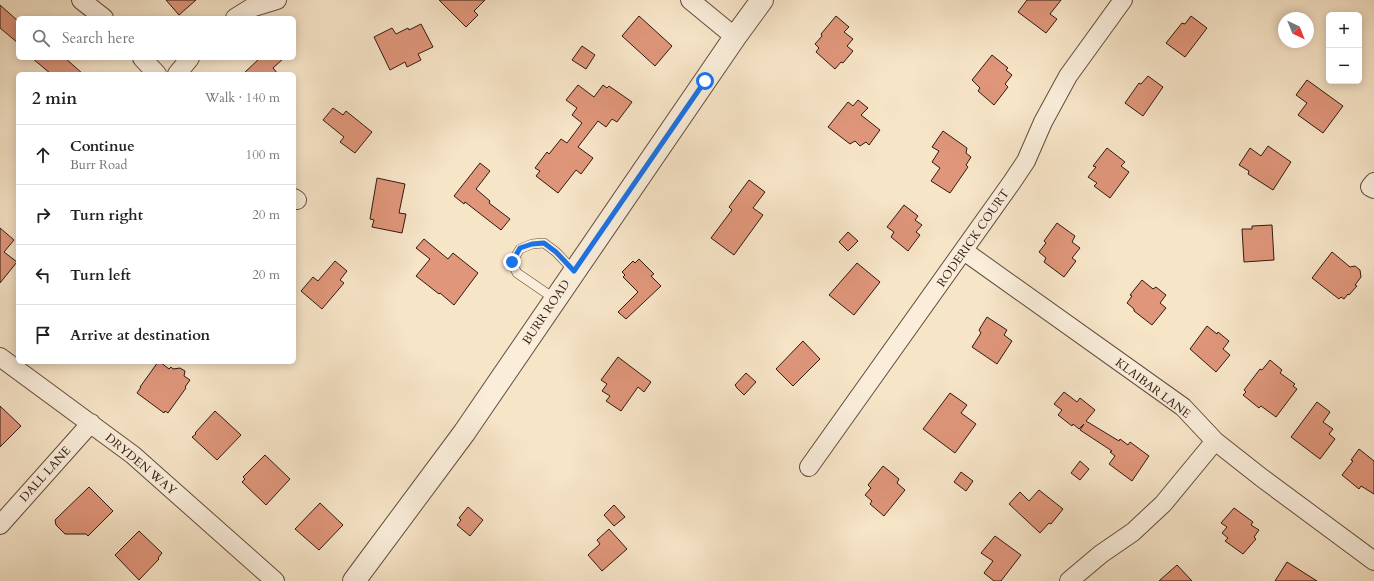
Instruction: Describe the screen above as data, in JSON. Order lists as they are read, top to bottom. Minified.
{"streets":{"street":["RODERICK COURT","BURR ROAD","KLAIBAR LANE","DRYDEN WAY","DALL LANE"]},"crossings":[["RODERICK COURT","KLAIBAR LANE"],["DRYDEN WAY","DALL LANE"]],"north":"bottom right","page":{"map_buttons":["+","−"],"search":"Search here","heading":["2 min","Walk · 140 m"],"list":[["Continue","Burr Road","100 m"],["Turn right","20 m"],["Turn left","20 m"],"Arrive at destination"]}}
